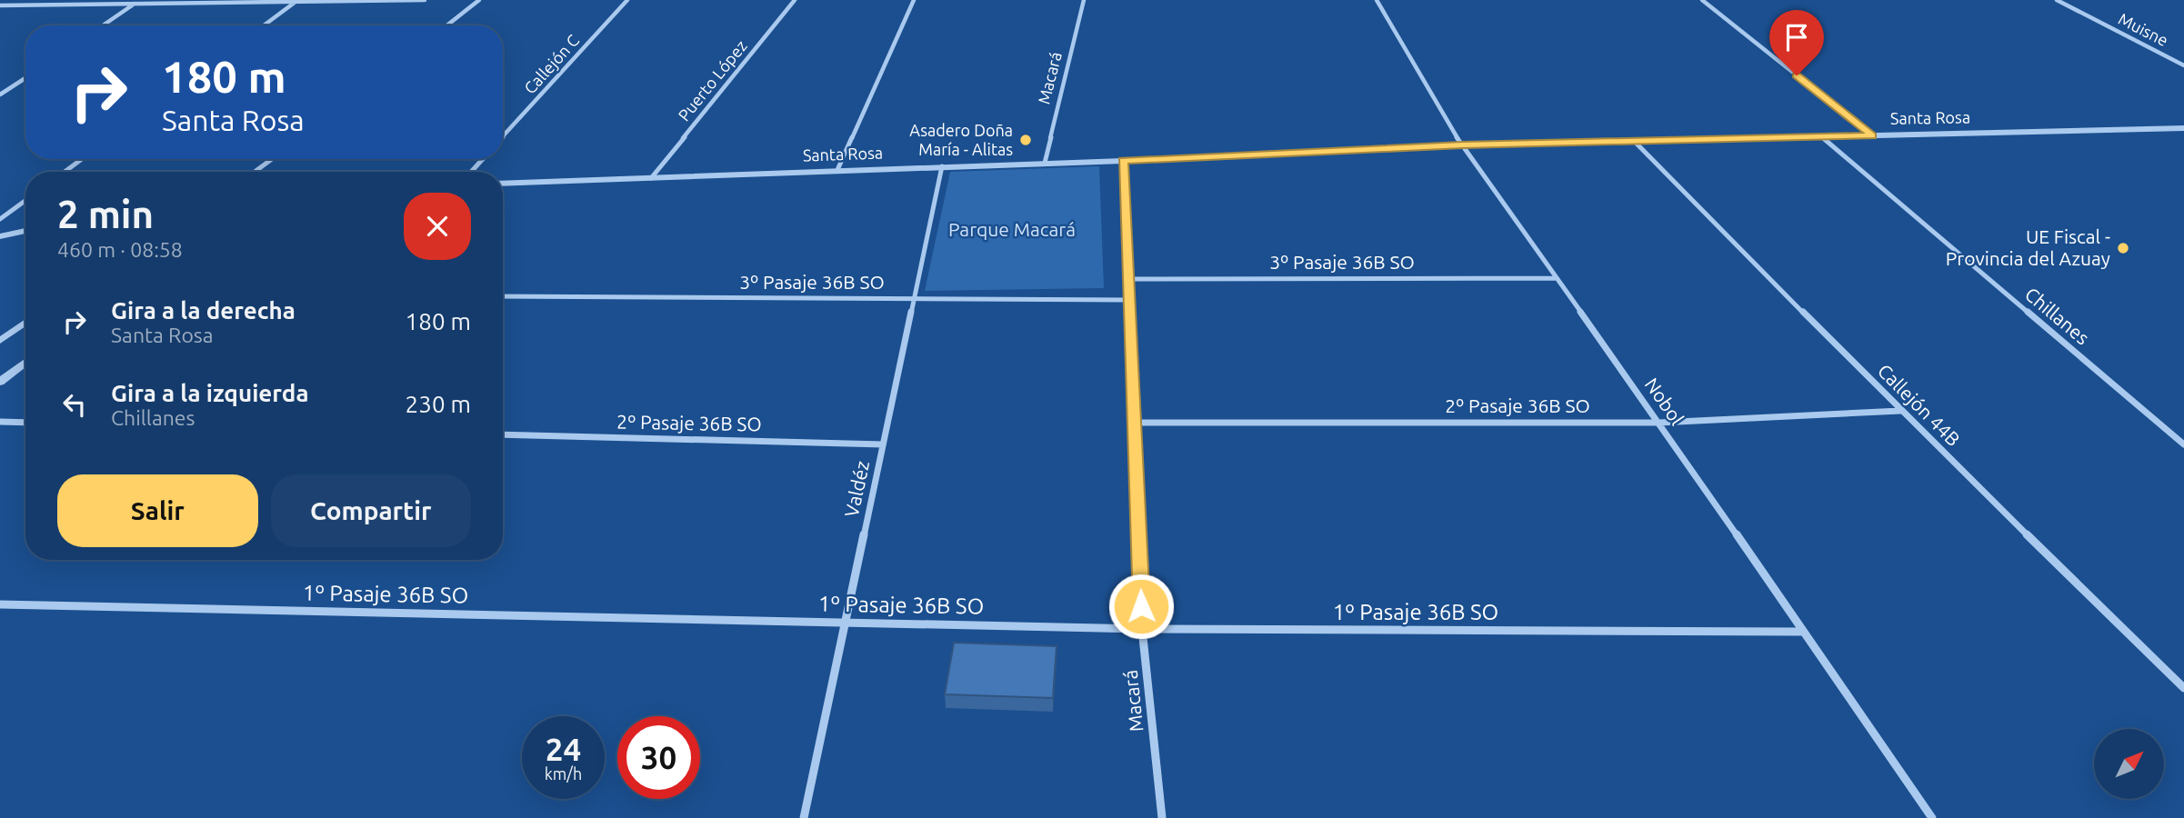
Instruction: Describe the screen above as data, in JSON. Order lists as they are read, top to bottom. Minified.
{"streets":{"street":["Muisne","Callejón C","Macará","Puerto López","Santa Rosa","3º Pasaje 36B SO","Chillanes","Nobol","Callejón 44B","2º Pasaje 36B SO","Valdéz","1º Pasaje 36B SO"]},"crossings":[["Macará","Santa Rosa"],["Macará","3º Pasaje 36B SO"],["Macará","2º Pasaje 36B SO"],["Macará","1º Pasaje 36B SO"],["Puerto López","Santa Rosa"],["Santa Rosa","Chillanes"],["Santa Rosa","Nobol"],["Santa Rosa","Callejón 44B"],["Santa Rosa","Valdéz"],["3º Pasaje 36B SO","Nobol"],["3º Pasaje 36B SO","Valdéz"],["Nobol","2º Pasaje 36B SO"],["Nobol","1º Pasaje 36B SO"],["Callejón 44B","2º Pasaje 36B SO"],["2º Pasaje 36B SO","Valdéz"],["Valdéz","1º Pasaje 36B SO"]],"parks":["Parque Macará"],"places":["Asadero Doña María - Alitas","UE Fiscal - Provincia del Azuay"],"north":"top right","page":{"turn":["180 m","Santa Rosa"],"heading":["2 min","460 m · 08:58"],"list":[{"name":"Gira a la derecha","note":"Santa Rosa","value":"180 m"},{"name":"Gira a la izquierda","note":"Chillanes","value":"230 m"}],"buttons":["Salir","Compartir"],"speed":"24 km/h","limit":"30"}}
